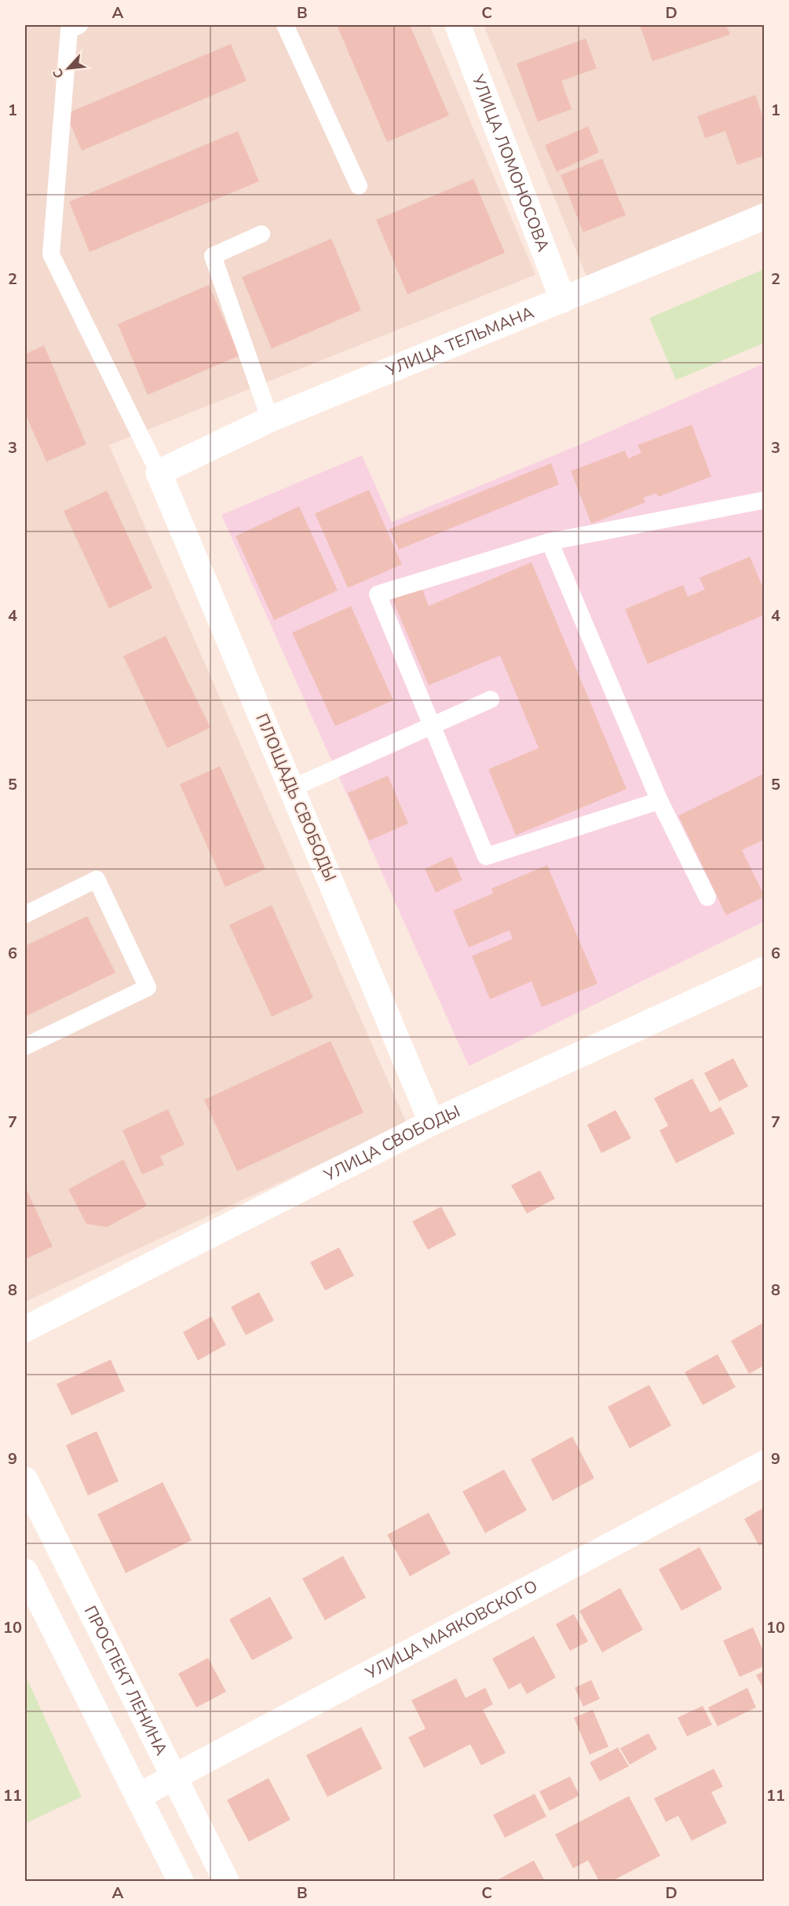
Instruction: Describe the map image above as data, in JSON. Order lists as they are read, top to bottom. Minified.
{"streets":{"street":["УЛИЦА ЛОМОНОСОВА","УЛИЦА ТЕЛЬМАНА","ПЛОЩАДЬ СВОБОДЫ","УЛИЦА СВОБОДЫ","УЛИЦА МАЯКОВСКОГО","ПРОСПЕКТ ЛЕНИНА"]},"crossings":[["УЛИЦА ЛОМОНОСОВА","УЛИЦА ТЕЛЬМАНА"],["УЛИЦА ТЕЛЬМАНА","ПЛОЩАДЬ СВОБОДЫ"],["ПЛОЩАДЬ СВОБОДЫ","УЛИЦА СВОБОДЫ"],["УЛИЦА МАЯКОВСКОГО","ПРОСПЕКТ ЛЕНИНА"]],"north":"bottom left","grid":{"columns":["A","B","C","D"],"rows":["1","2","3","4","5","6","7","8","9","10","11"]}}
